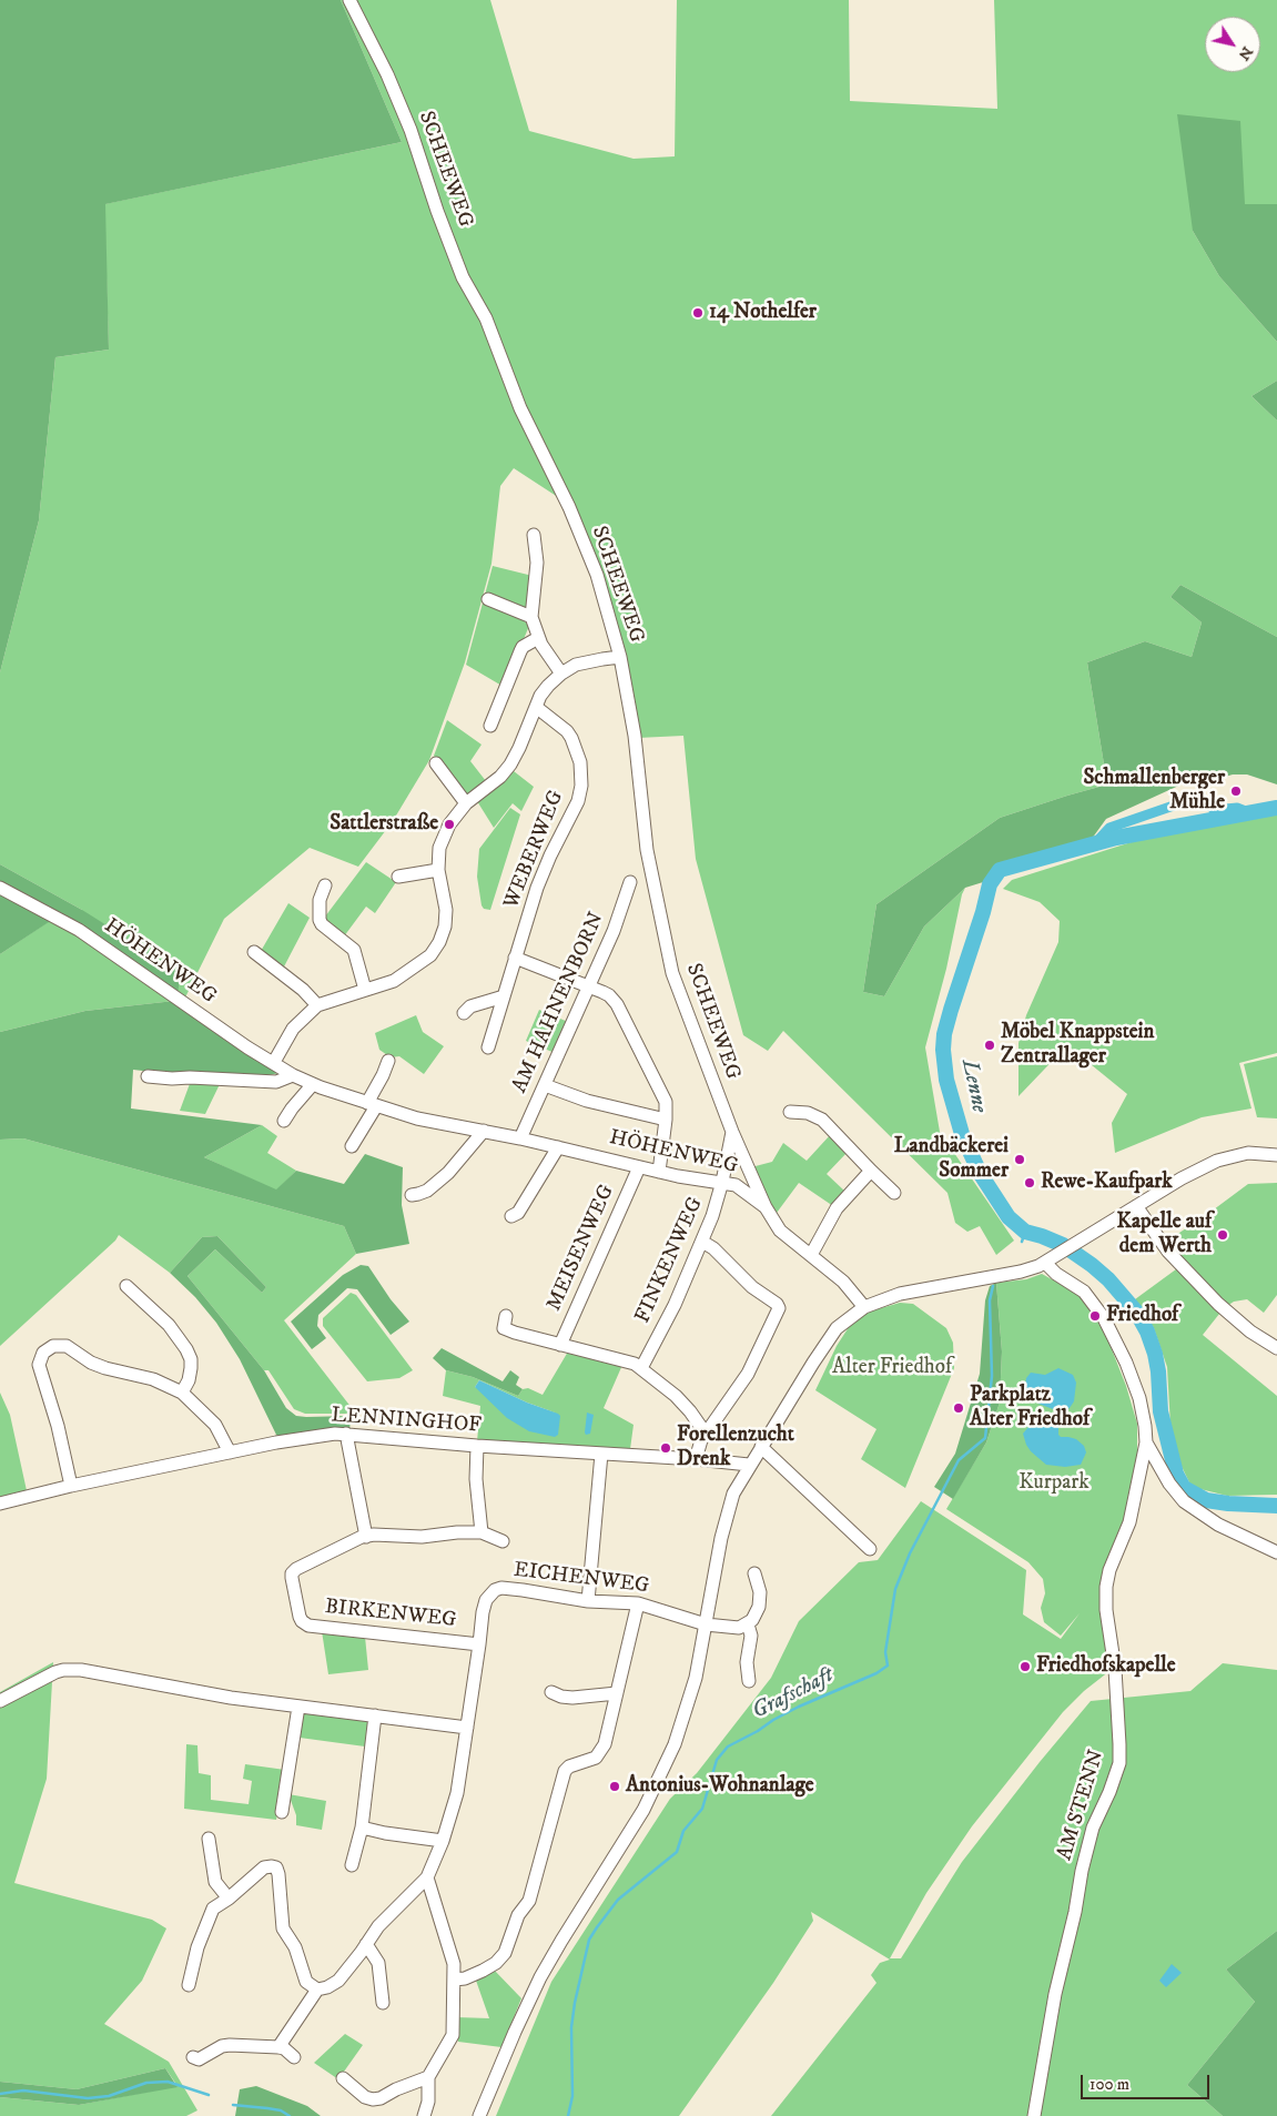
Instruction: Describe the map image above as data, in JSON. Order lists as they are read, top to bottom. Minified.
{"streets":{"street":["SCHEEWEG","WEBERWEG","HÖHENWEG","AM HAHNENBORN","MEISENWEG","FINKENWEG","LENNINGHOF","EICHENWEG","BIRKENWEG","AM STENN"]},"crossings":[["SCHEEWEG","HÖHENWEG"],["SCHEEWEG","FINKENWEG"],["HÖHENWEG","AM HAHNENBORN"],["HÖHENWEG","MEISENWEG"],["HÖHENWEG","FINKENWEG"],["EICHENWEG","BIRKENWEG"]],"water":["Lenne","Grafschaft"],"parks":["Alter Friedhof","Kurpark"],"places":["14 Nothelfer","Schmallenberger Mühle","Sattlerstraße","Möbel Knappstein Zentrallager","Landbäckerei Sommer","Rewe-Kaufpark","Kapelle auf dem Werth","Friedhof","Parkplatz Alter Friedhof","Forellenzucht Drenk","Friedhofskapelle","Antonius-Wohnanlage"],"scale_bar":"100 m","north":"bottom right"}
